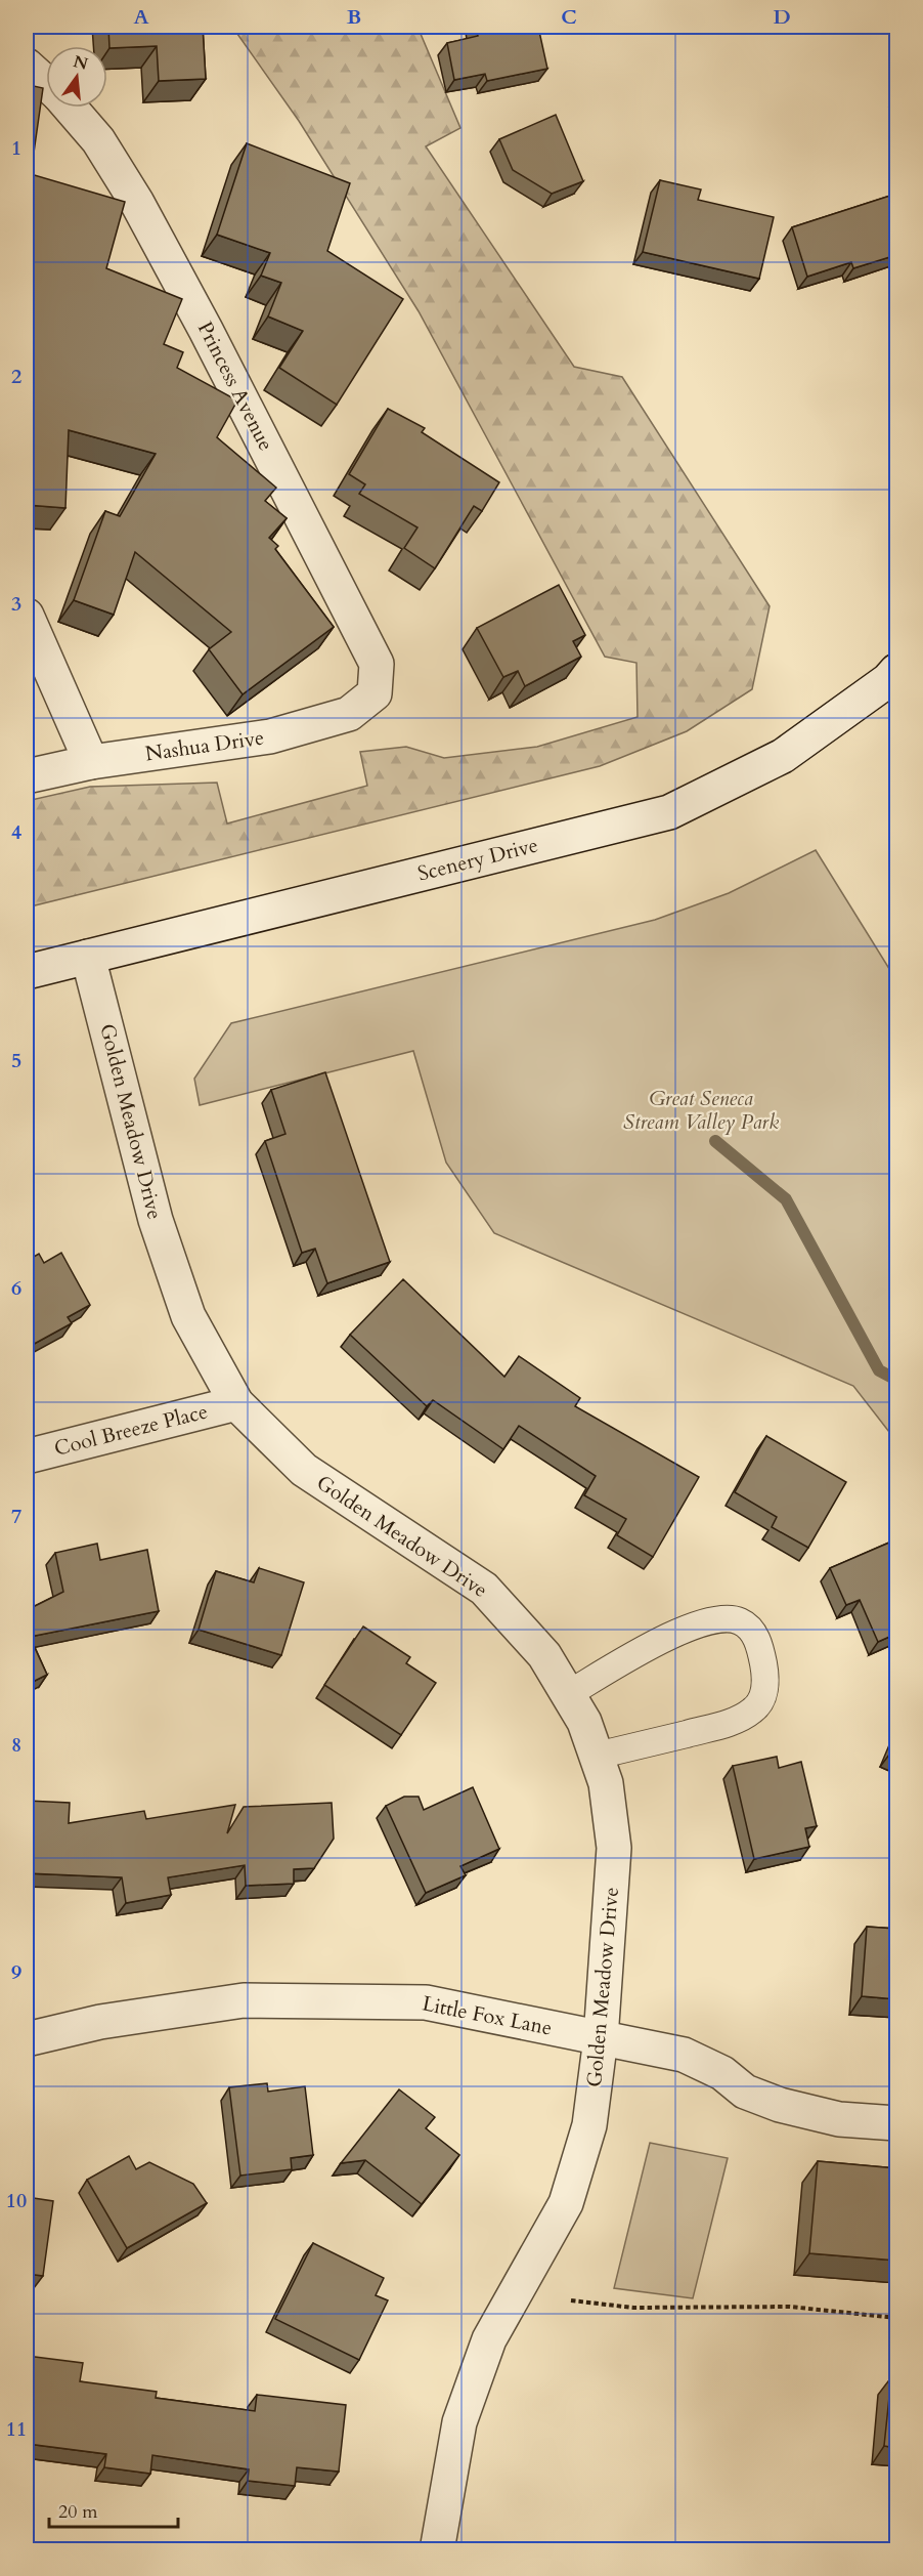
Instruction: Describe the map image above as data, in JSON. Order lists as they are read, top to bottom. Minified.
{"streets":{"street":["Princess Avenue","Nashua Drive","Scenery Drive","Golden Meadow Drive","Cool Breeze Place","Little Fox Lane"]},"crossings":[["Princess Avenue","Nashua Drive"],["Scenery Drive","Golden Meadow Drive"],["Golden Meadow Drive","Cool Breeze Place"],["Golden Meadow Drive","Little Fox Lane"]],"parks":["Great Seneca Stream Valley Park"],"scale_bar":"20 m","north":"top","grid":{"columns":["A","B","C","D"],"rows":["1","2","3","4","5","6","7","8","9","10","11"]}}
